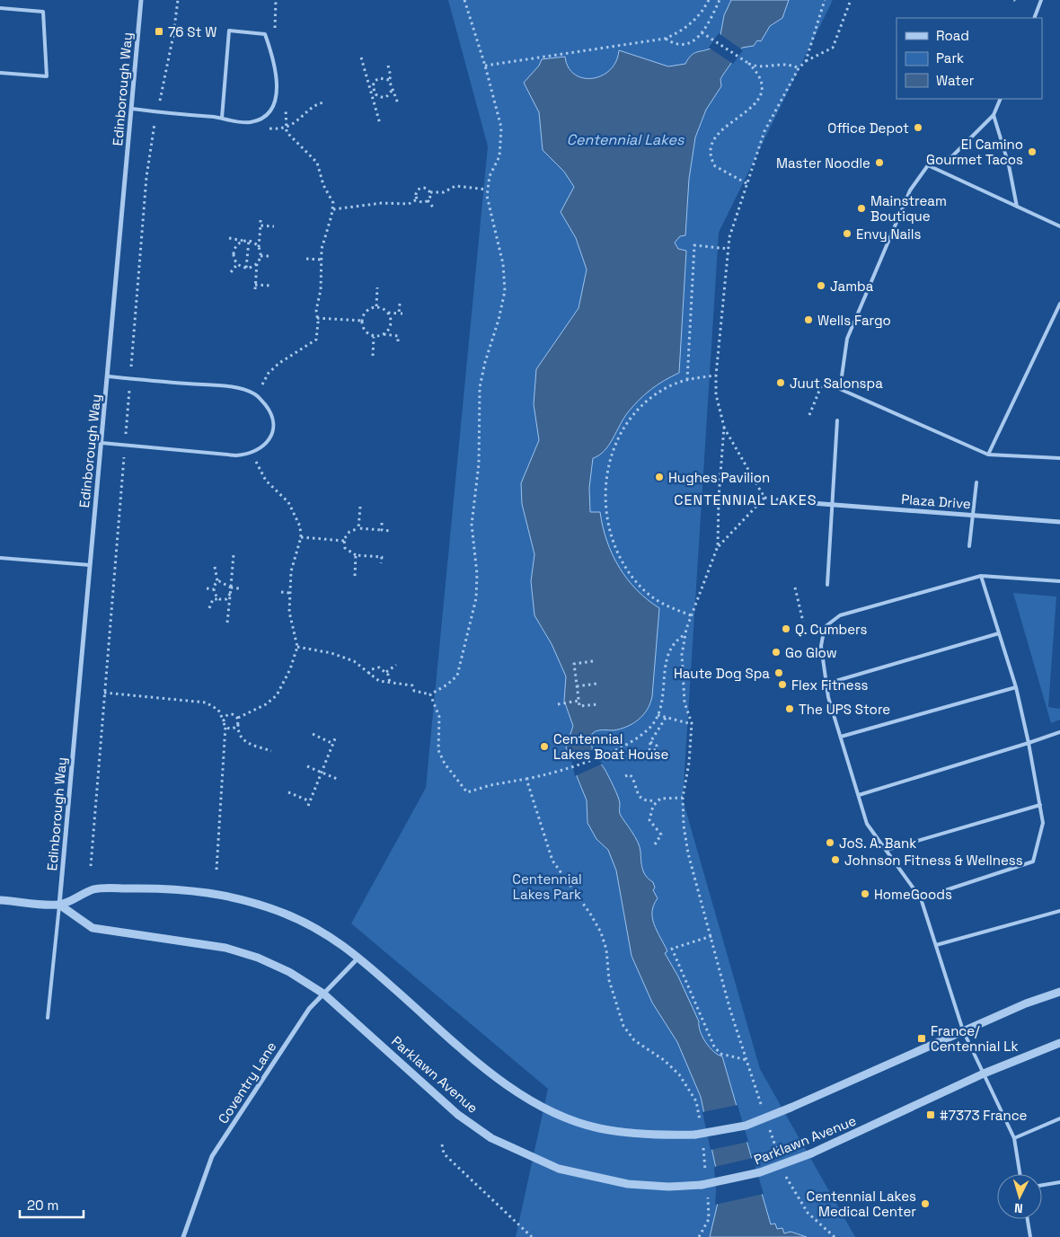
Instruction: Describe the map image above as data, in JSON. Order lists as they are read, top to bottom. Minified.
{"streets":{"street":["Edinborough Way","Plaza Drive","Parklawn Avenue","Coventry Lane"]},"crossings":[["Edinborough Way","Parklawn Avenue"],["Parklawn Avenue","Coventry Lane"]],"districts":["CENTENNIAL LAKES"],"water":["Centennial Lakes"],"parks":["Centennial Lakes Park"],"places":{"transit":["76 St W","France/ Centennial Lk","#7373 France"],"other":["Office Depot","El Camino Gourmet Tacos","Master Noodle","Mainstream Boutique","Envy Nails","Jamba","Wells Fargo","Juut Salonspa","Hughes Pavilion","Q. Cumbers","Go Glow","Haute Dog Spa","Flex Fitness","The UPS Store","Centennial Lakes Boat House","JoS. A. Bank","Johnson Fitness & Wellness","HomeGoods","Centennial Lakes Medical Center"]},"legend":["Road","Park","Water"],"scale_bar":"20 m","north":"bottom"}
